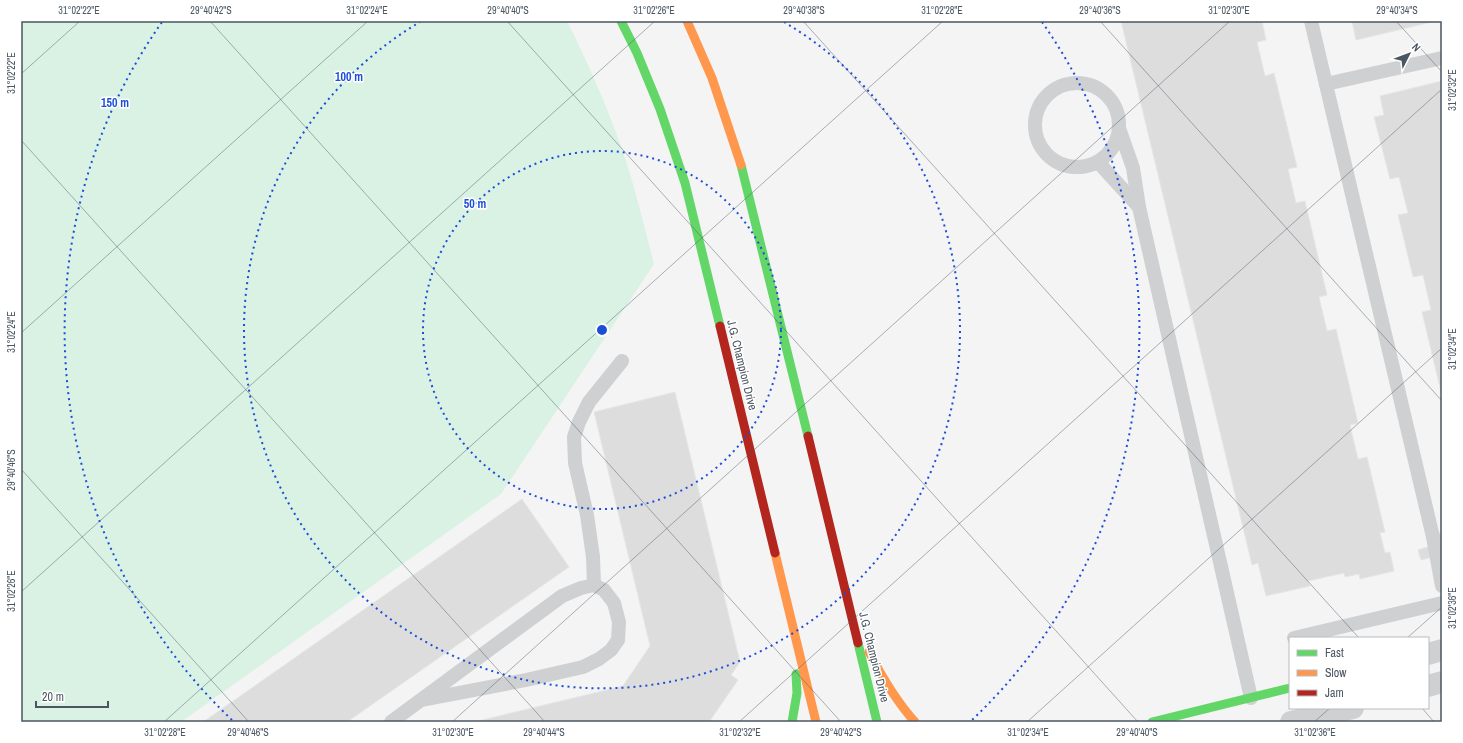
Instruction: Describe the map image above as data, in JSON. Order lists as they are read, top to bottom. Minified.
{"streets":{"street":["J.G. Champion Drive"]},"legend":["Fast","Slow","Jam"],"scale_bar":"20 m","north":"top right","coordinates":["31°02'22\"E","29°40'42\"S","31°02'24\"E","29°40'40\"S","31°02'26\"E","29°40'38\"S","31°02'28\"E","29°40'36\"S","31°02'30\"E","29°40'34\"S","31°02'32\"E","31°02'34\"E","29°40'46\"S","31°02'36\"E","29°40'44\"S"],"rings":["100 m","150 m","50 m"]}
